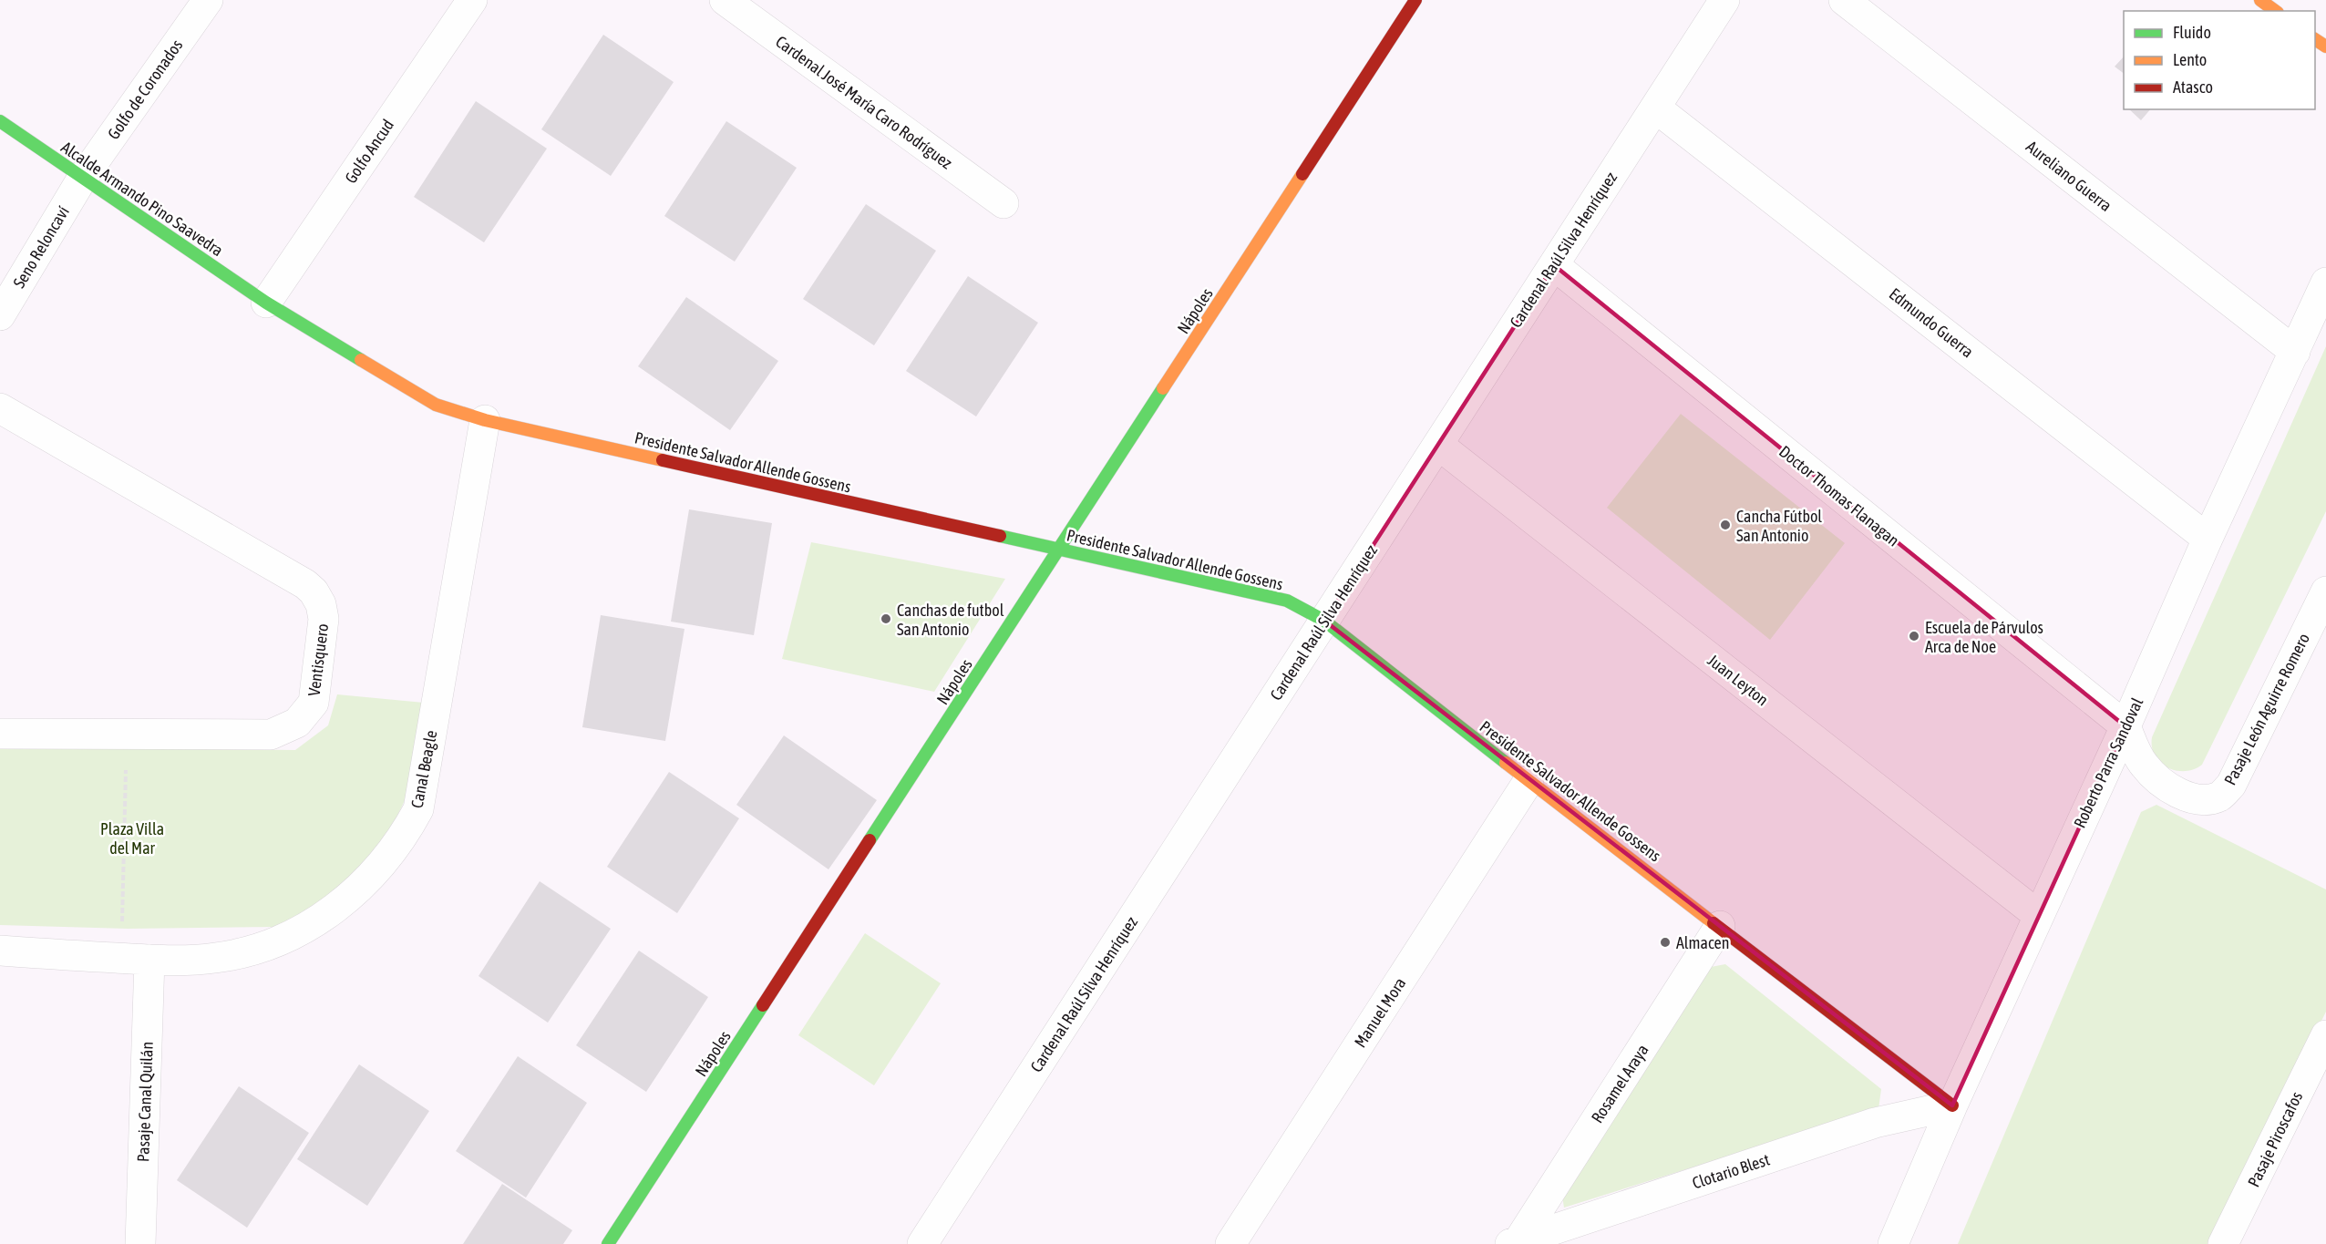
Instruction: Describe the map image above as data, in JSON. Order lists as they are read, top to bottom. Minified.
{"streets":{"street":["Golfo de Coronados","Cardenal José María Caro Rodríguez","Golfo Ancud","Aureliano Guerra","Alcalde Armando Pino Saavedra","Seno Reloncaví","Cardenal Raúl Silva Henríquez","Nápoles","Edmundo Guerra","Presidente Salvador Allende Gossens","Doctor Thomas Flanagan","Ventisquero","Juan Leyton","Pasaje León Aguirre Romero","Roberto Parra Sandoval","Canal Beagle","Manuel Mora","Rosamel Araya","Pasaje Canal Quilán","Pasaje Piroscafos","Clotario Blest"]},"crossings":[["Golfo de Coronados","Alcalde Armando Pino Saavedra"],["Golfo de Coronados","Seno Reloncaví"],["Golfo Ancud","Alcalde Armando Pino Saavedra"],["Golfo Ancud","Presidente Salvador Allende Gossens"],["Aureliano Guerra","Roberto Parra Sandoval"],["Alcalde Armando Pino Saavedra","Seno Reloncaví"],["Alcalde Armando Pino Saavedra","Presidente Salvador Allende Gossens"],["Cardenal Raúl Silva Henríquez","Edmundo Guerra"],["Cardenal Raúl Silva Henríquez","Presidente Salvador Allende Gossens"],["Cardenal Raúl Silva Henríquez","Doctor Thomas Flanagan"],["Cardenal Raúl Silva Henríquez","Juan Leyton"],["Nápoles","Presidente Salvador Allende Gossens"],["Edmundo Guerra","Roberto Parra Sandoval"],["Presidente Salvador Allende Gossens","Roberto Parra Sandoval"],["Presidente Salvador Allende Gossens","Canal Beagle"],["Presidente Salvador Allende Gossens","Manuel Mora"],["Presidente Salvador Allende Gossens","Rosamel Araya"],["Presidente Salvador Allende Gossens","Clotario Blest"],["Doctor Thomas Flanagan","Pasaje León Aguirre Romero"],["Doctor Thomas Flanagan","Roberto Parra Sandoval"],["Juan Leyton","Roberto Parra Sandoval"],["Pasaje León Aguirre Romero","Roberto Parra Sandoval"],["Roberto Parra Sandoval","Clotario Blest"],["Canal Beagle","Pasaje Canal Quilán"],["Rosamel Araya","Clotario Blest"]],"parks":["Plaza Villa del Mar"],"places":["Cancha Fútbol San Antonio","Canchas de futbol San Antonio","Escuela de Párvulos Arca de Noe","Almacen"],"legend":["Fluido","Lento","Atasco"]}
